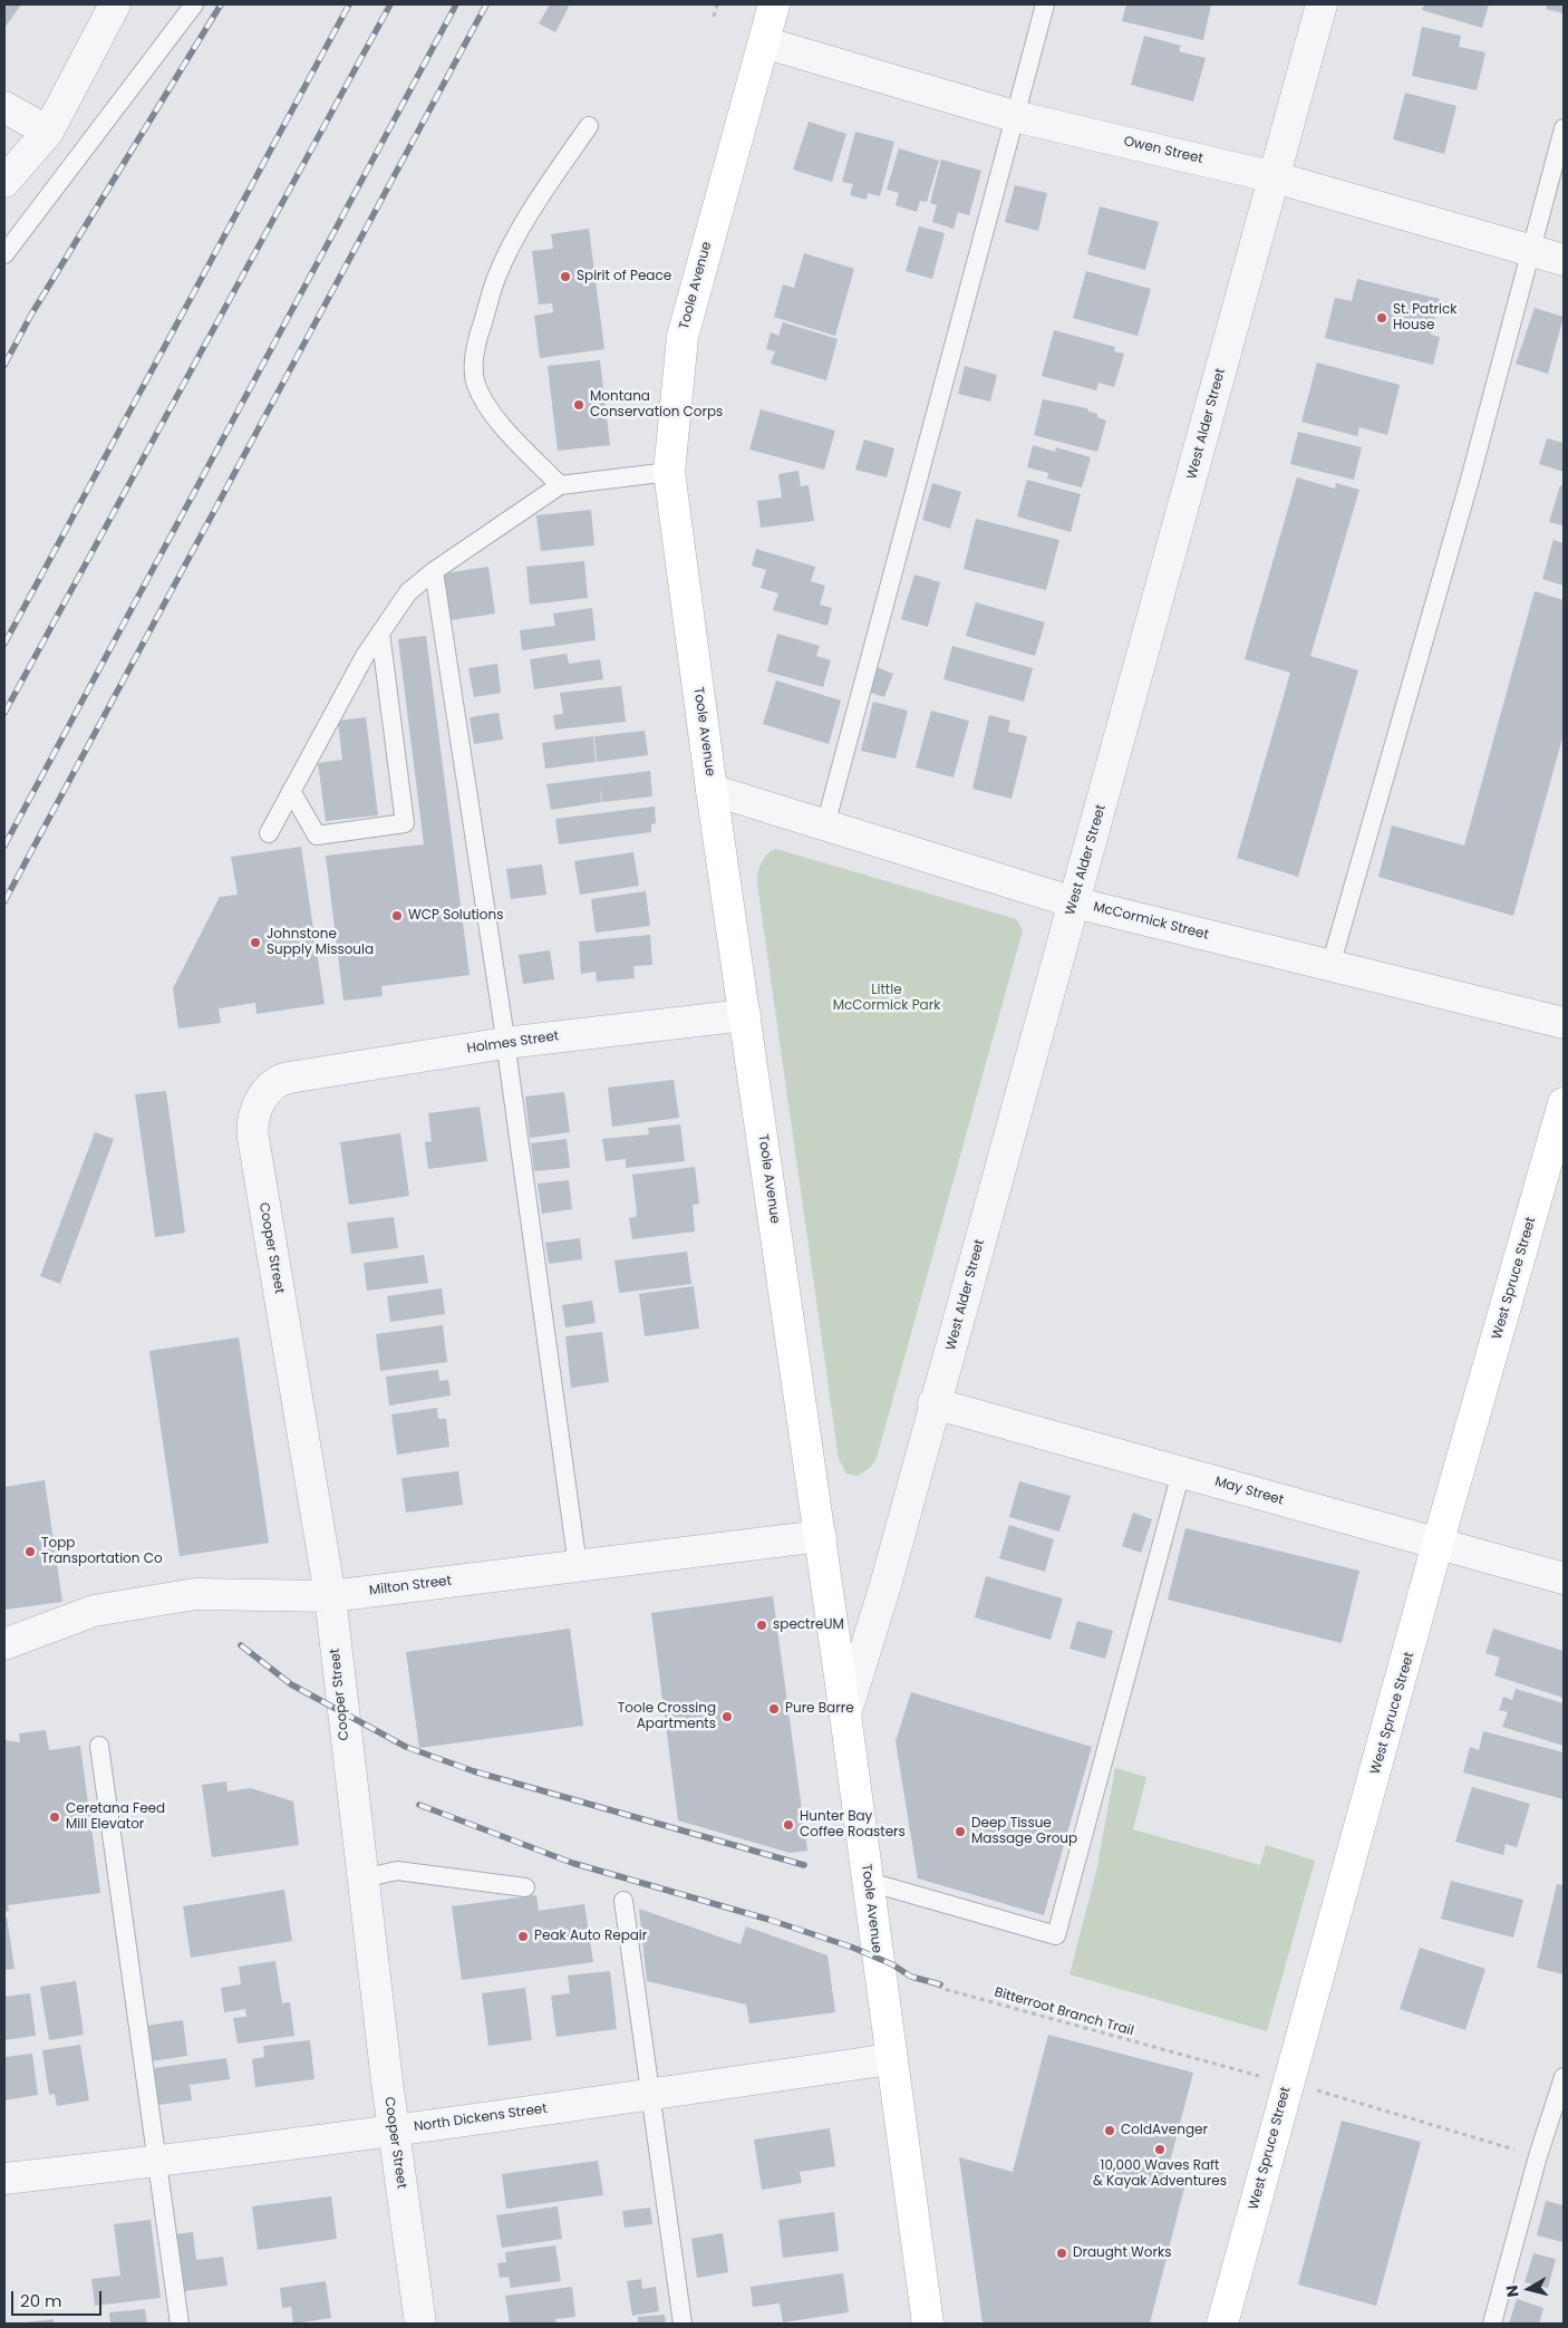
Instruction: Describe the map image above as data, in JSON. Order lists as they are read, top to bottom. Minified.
{"streets":{"street":["Owen Street","Toole Avenue","West Alder Street","McCormick Street","Holmes Street","Cooper Street","West Spruce Street","May Street","Milton Street","North Dickens Street"],"path":["Bitterroot Branch Trail"]},"crossings":[["Owen Street","Toole Avenue"],["Owen Street","West Alder Street"],["Toole Avenue","West Alder Street"],["Toole Avenue","McCormick Street"],["Toole Avenue","Holmes Street"],["Toole Avenue","Milton Street"],["Toole Avenue","Bitterroot Branch Trail"],["Toole Avenue","North Dickens Street"],["West Alder Street","McCormick Street"],["West Alder Street","May Street"],["Holmes Street","Cooper Street"],["Cooper Street","Milton Street"],["Cooper Street","North Dickens Street"],["West Spruce Street","May Street"]],"parks":["Little McCormick Park"],"places":["Spirit of Peace","St. Patrick House","Montana Conservation Corps","WCP Solutions","Johnstone Supply Missoula","Topp Transportation Co","spectreUM","Pure Barre","Toole Crossing Apartments","Ceretana Feed Mill Elevator","Hunter Bay Coffee Roasters","Deep Tissue Massage Group","Peak Auto Repair","ColdAvenger","10,000 Waves Raft & Kayak Adventures","Draught Works"],"scale_bar":"20 m","north":"left"}
